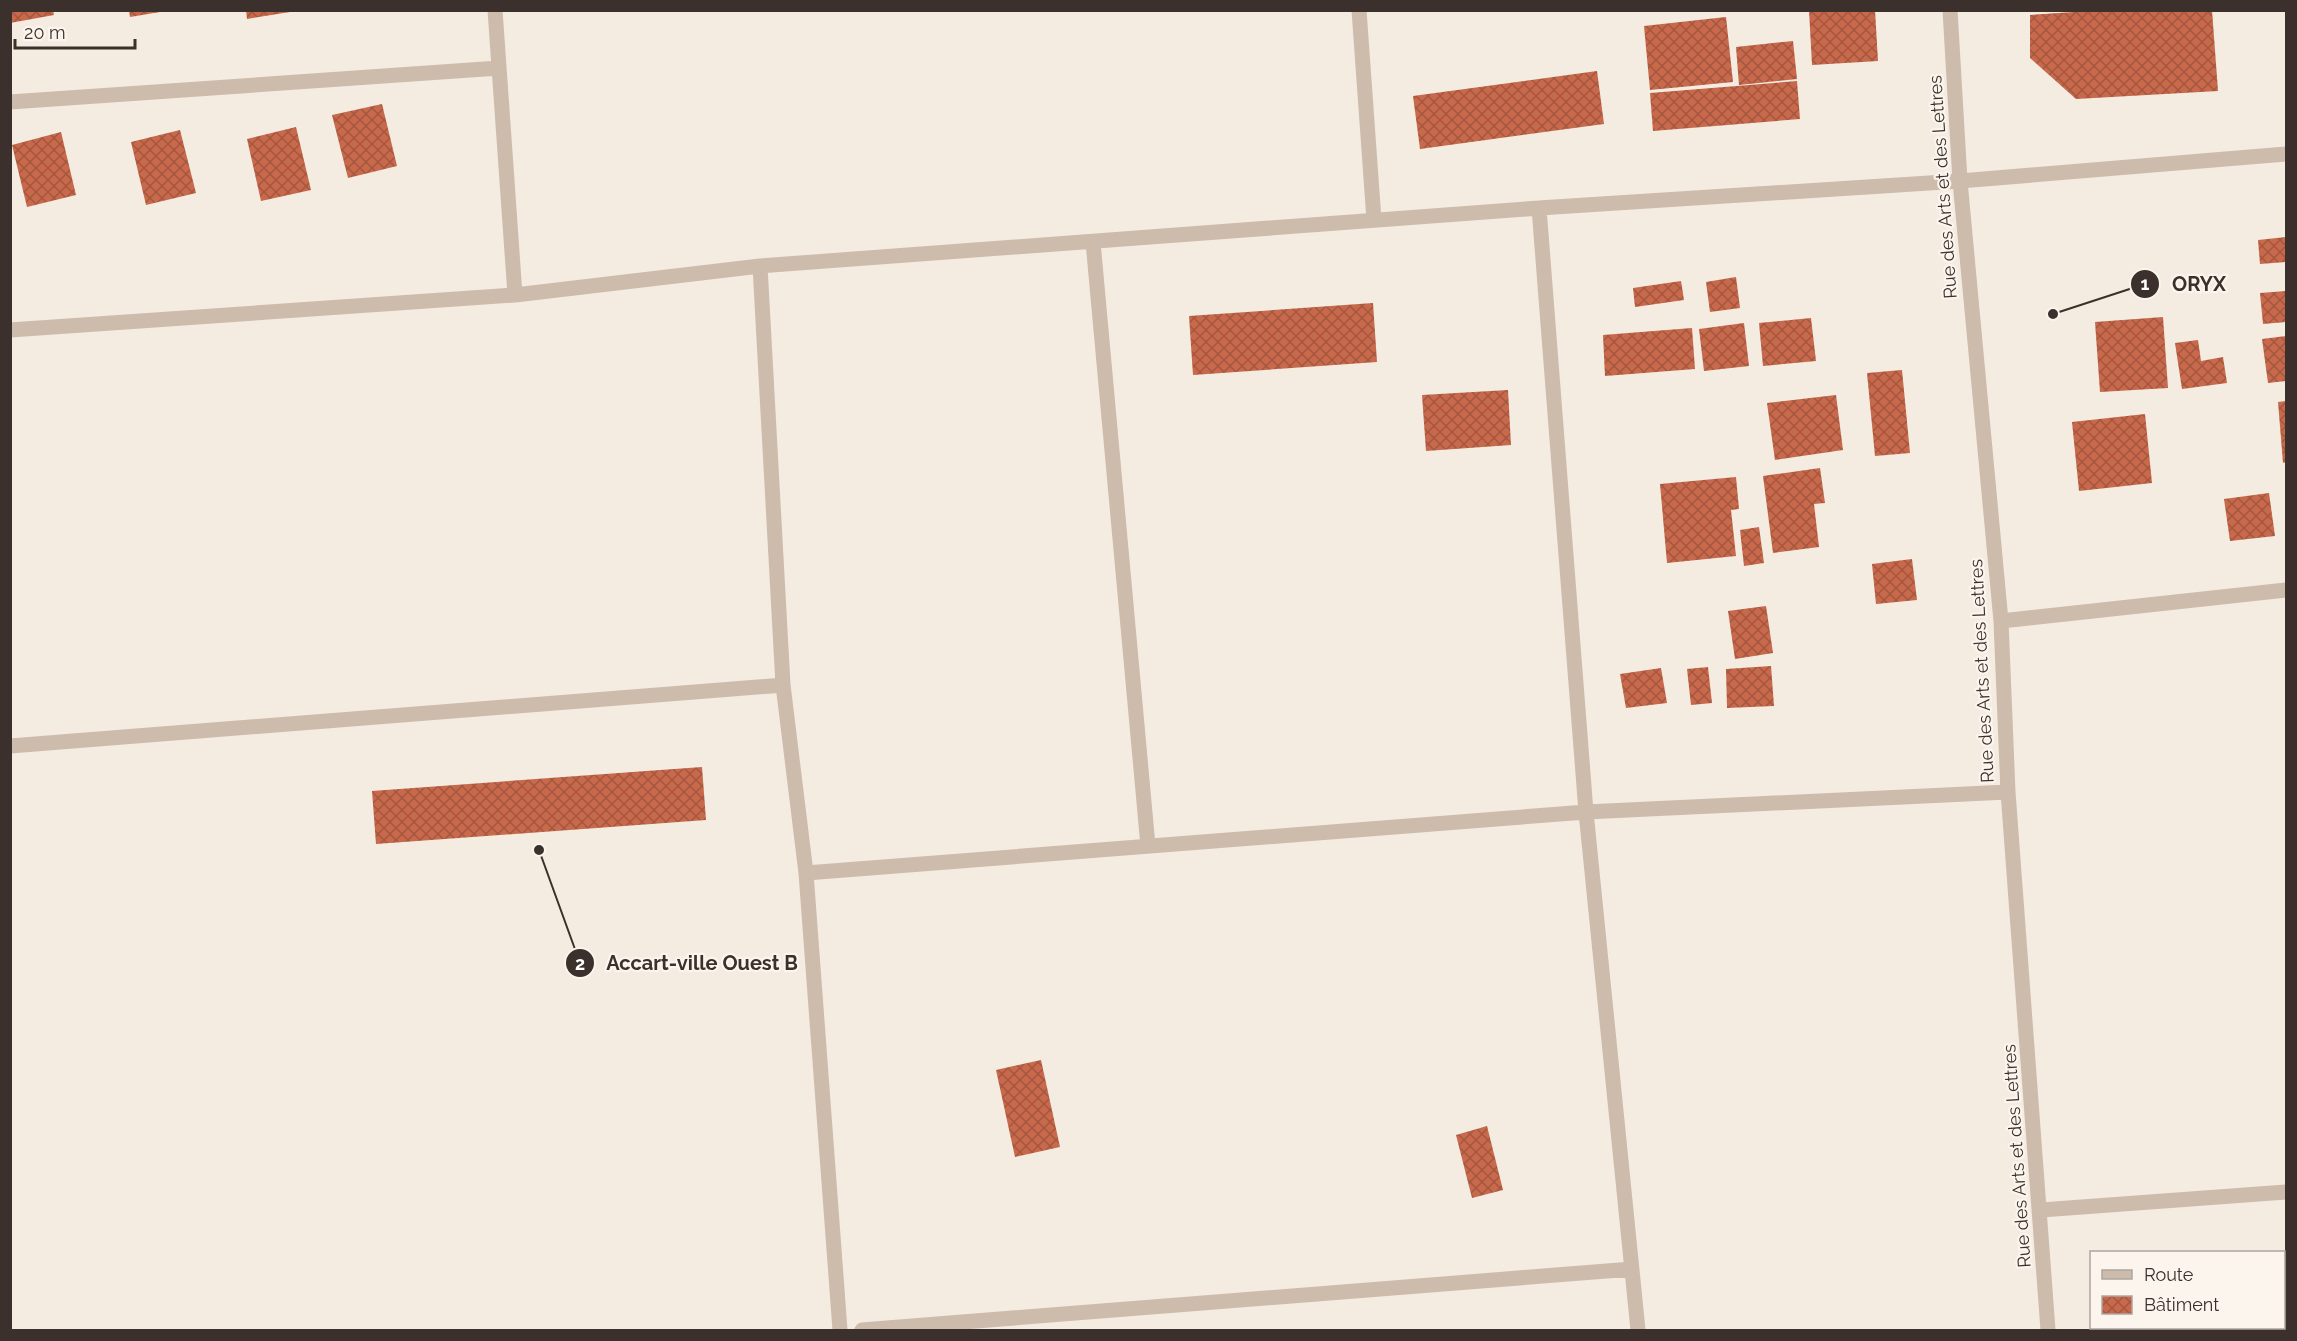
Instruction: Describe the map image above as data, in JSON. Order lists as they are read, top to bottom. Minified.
{"streets":{"street":["Rue des Arts et des Lettres"]},"places":["ORYX","Accart-ville Ouest B"],"legend":["Route","Bâtiment"],"scale_bar":"20 m"}
